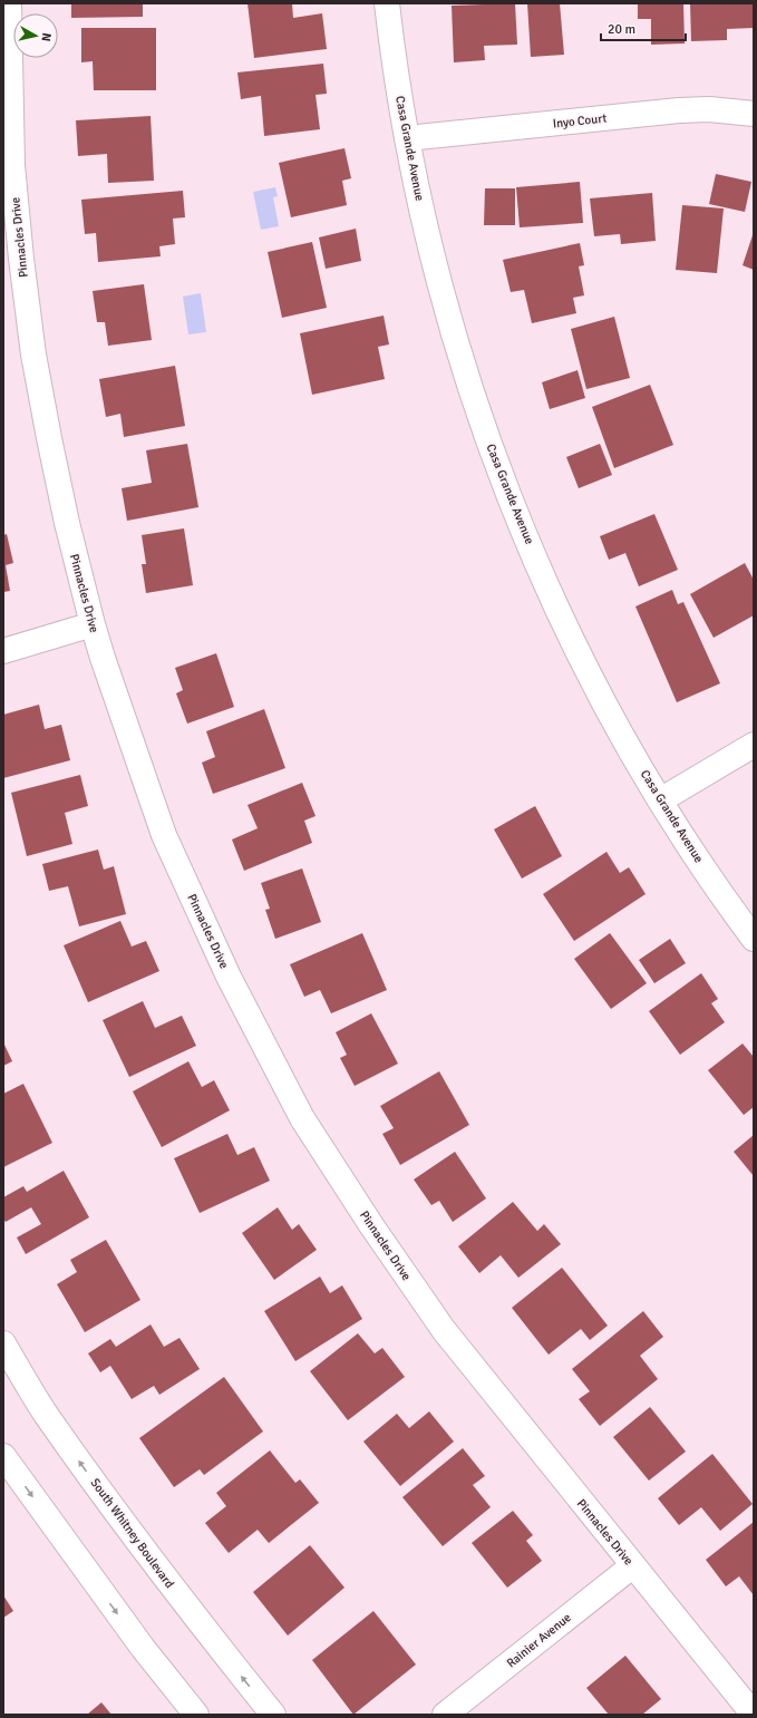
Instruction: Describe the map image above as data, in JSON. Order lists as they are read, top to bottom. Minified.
{"streets":{"street":["Inyo Court","Casa Grande Avenue","Pinnacles Drive","South Whitney Boulevard","Rainier Avenue"]},"crossings":[["Inyo Court","Casa Grande Avenue"],["Pinnacles Drive","Rainier Avenue"]],"scale_bar":"20 m","north":"right"}
